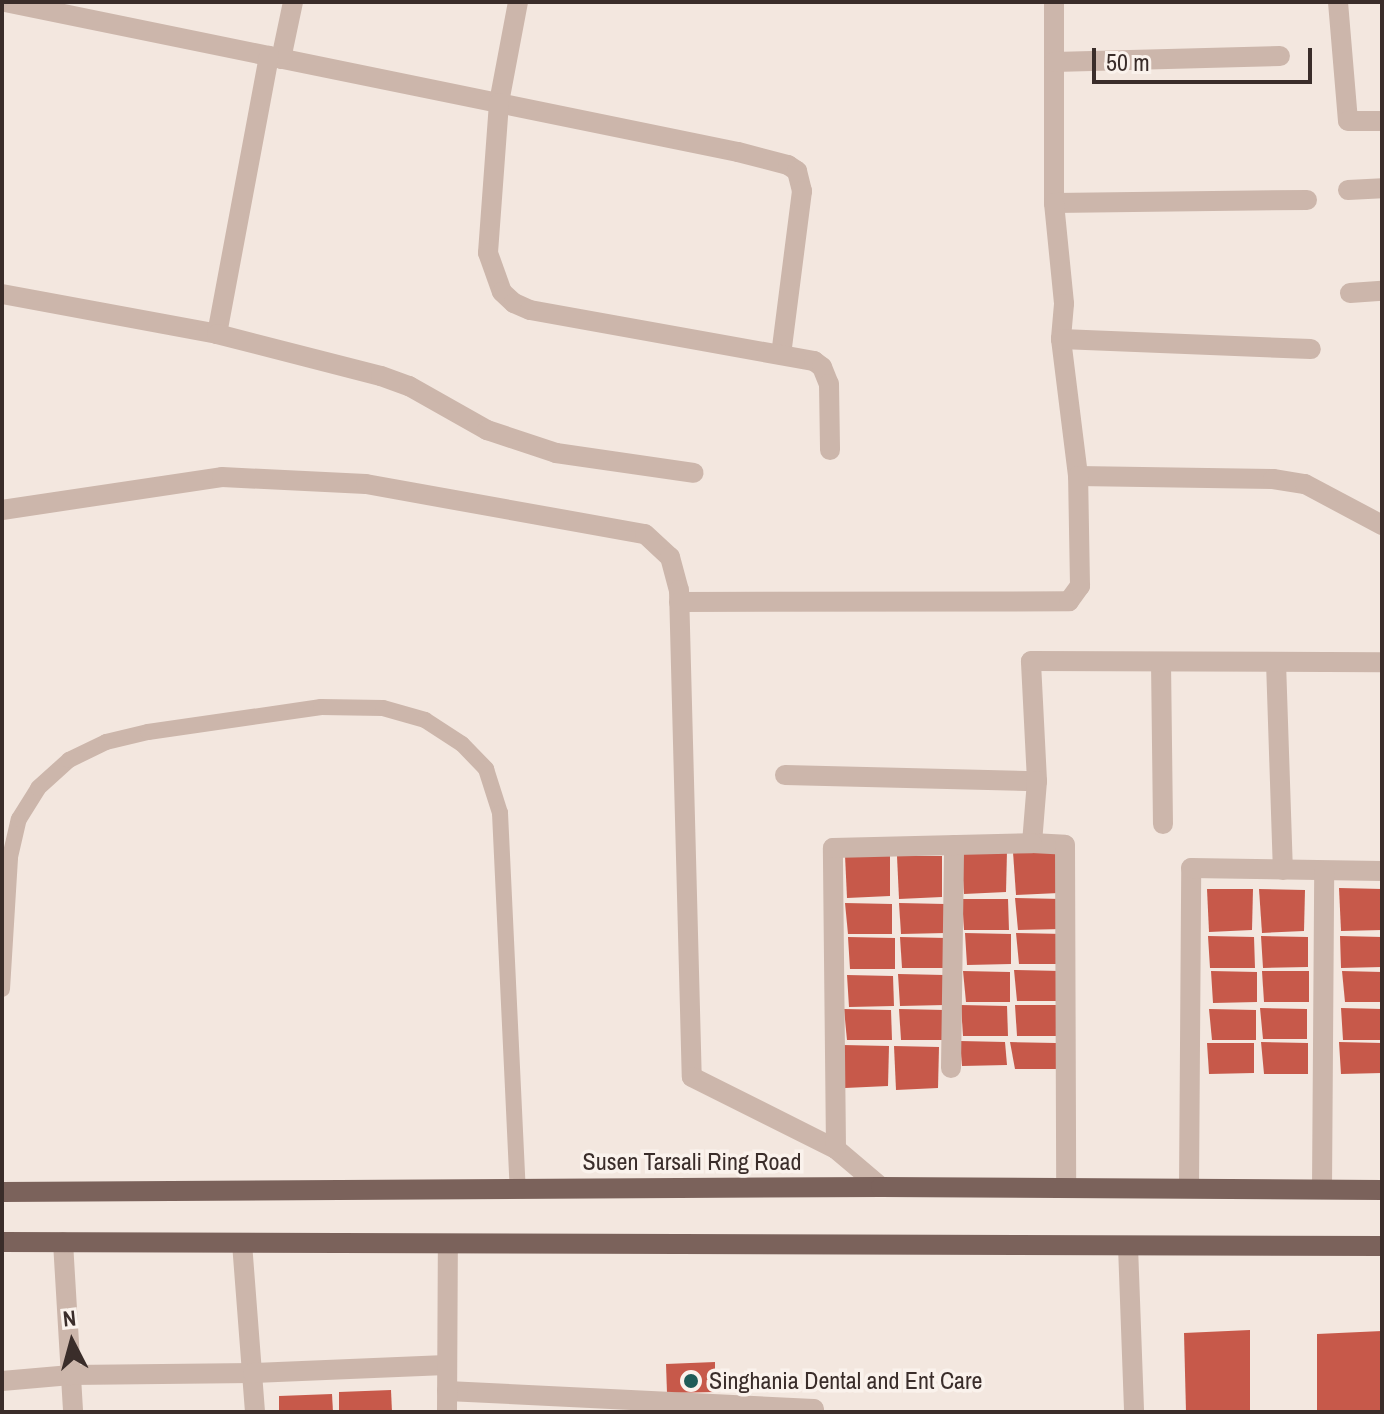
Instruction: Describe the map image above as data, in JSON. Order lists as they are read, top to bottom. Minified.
{"streets":{"main road":["Susen Tarsali Ring Road"]},"places":["Singhania Dental and Ent Care"],"scale_bar":"50 m","north":"top"}
